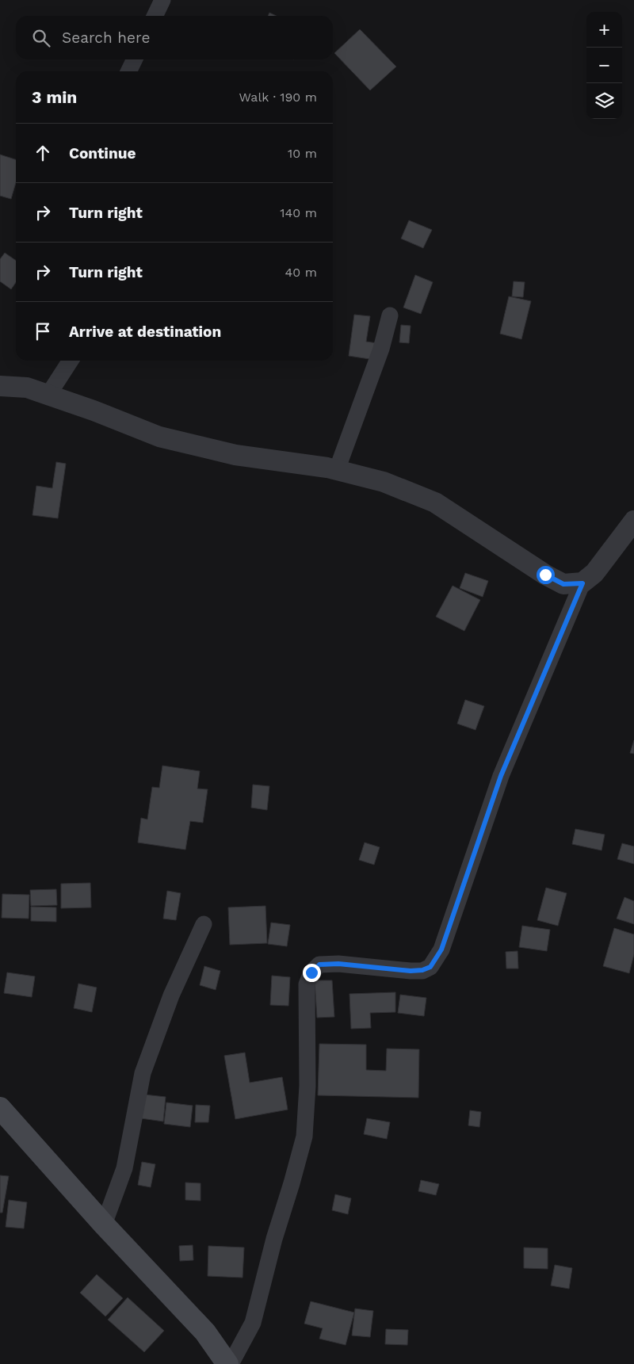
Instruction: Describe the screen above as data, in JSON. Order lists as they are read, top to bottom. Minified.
{"page":{"map_buttons":["+","−"],"search":"Search here","heading":["3 min","Walk · 190 m"],"list":[["Continue","10 m"],["Turn right","140 m"],["Turn right","40 m"],"Arrive at destination"]}}
